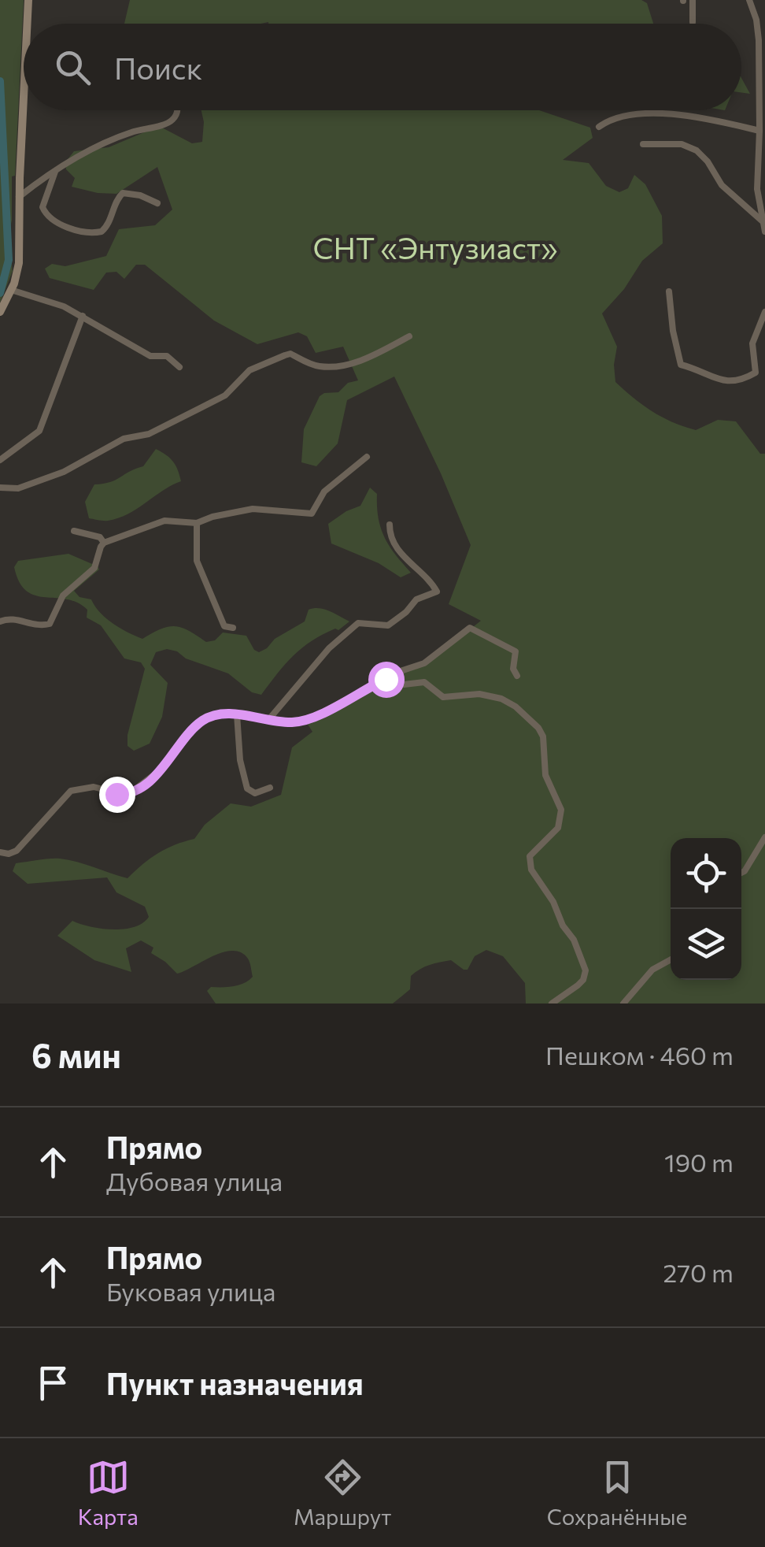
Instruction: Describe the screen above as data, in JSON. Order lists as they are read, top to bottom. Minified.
{"parks":["СНТ «Энтузиаст»"],"page":{"search":"Поиск","heading":["6 мин","Пешком · 460 m"],"list":[["Прямо","Дубовая улица","190 m"],["Прямо","Буковая улица","270 m"],"Пункт назначения"],"nav":["Карта","Маршрут","Сохранённые"]}}
